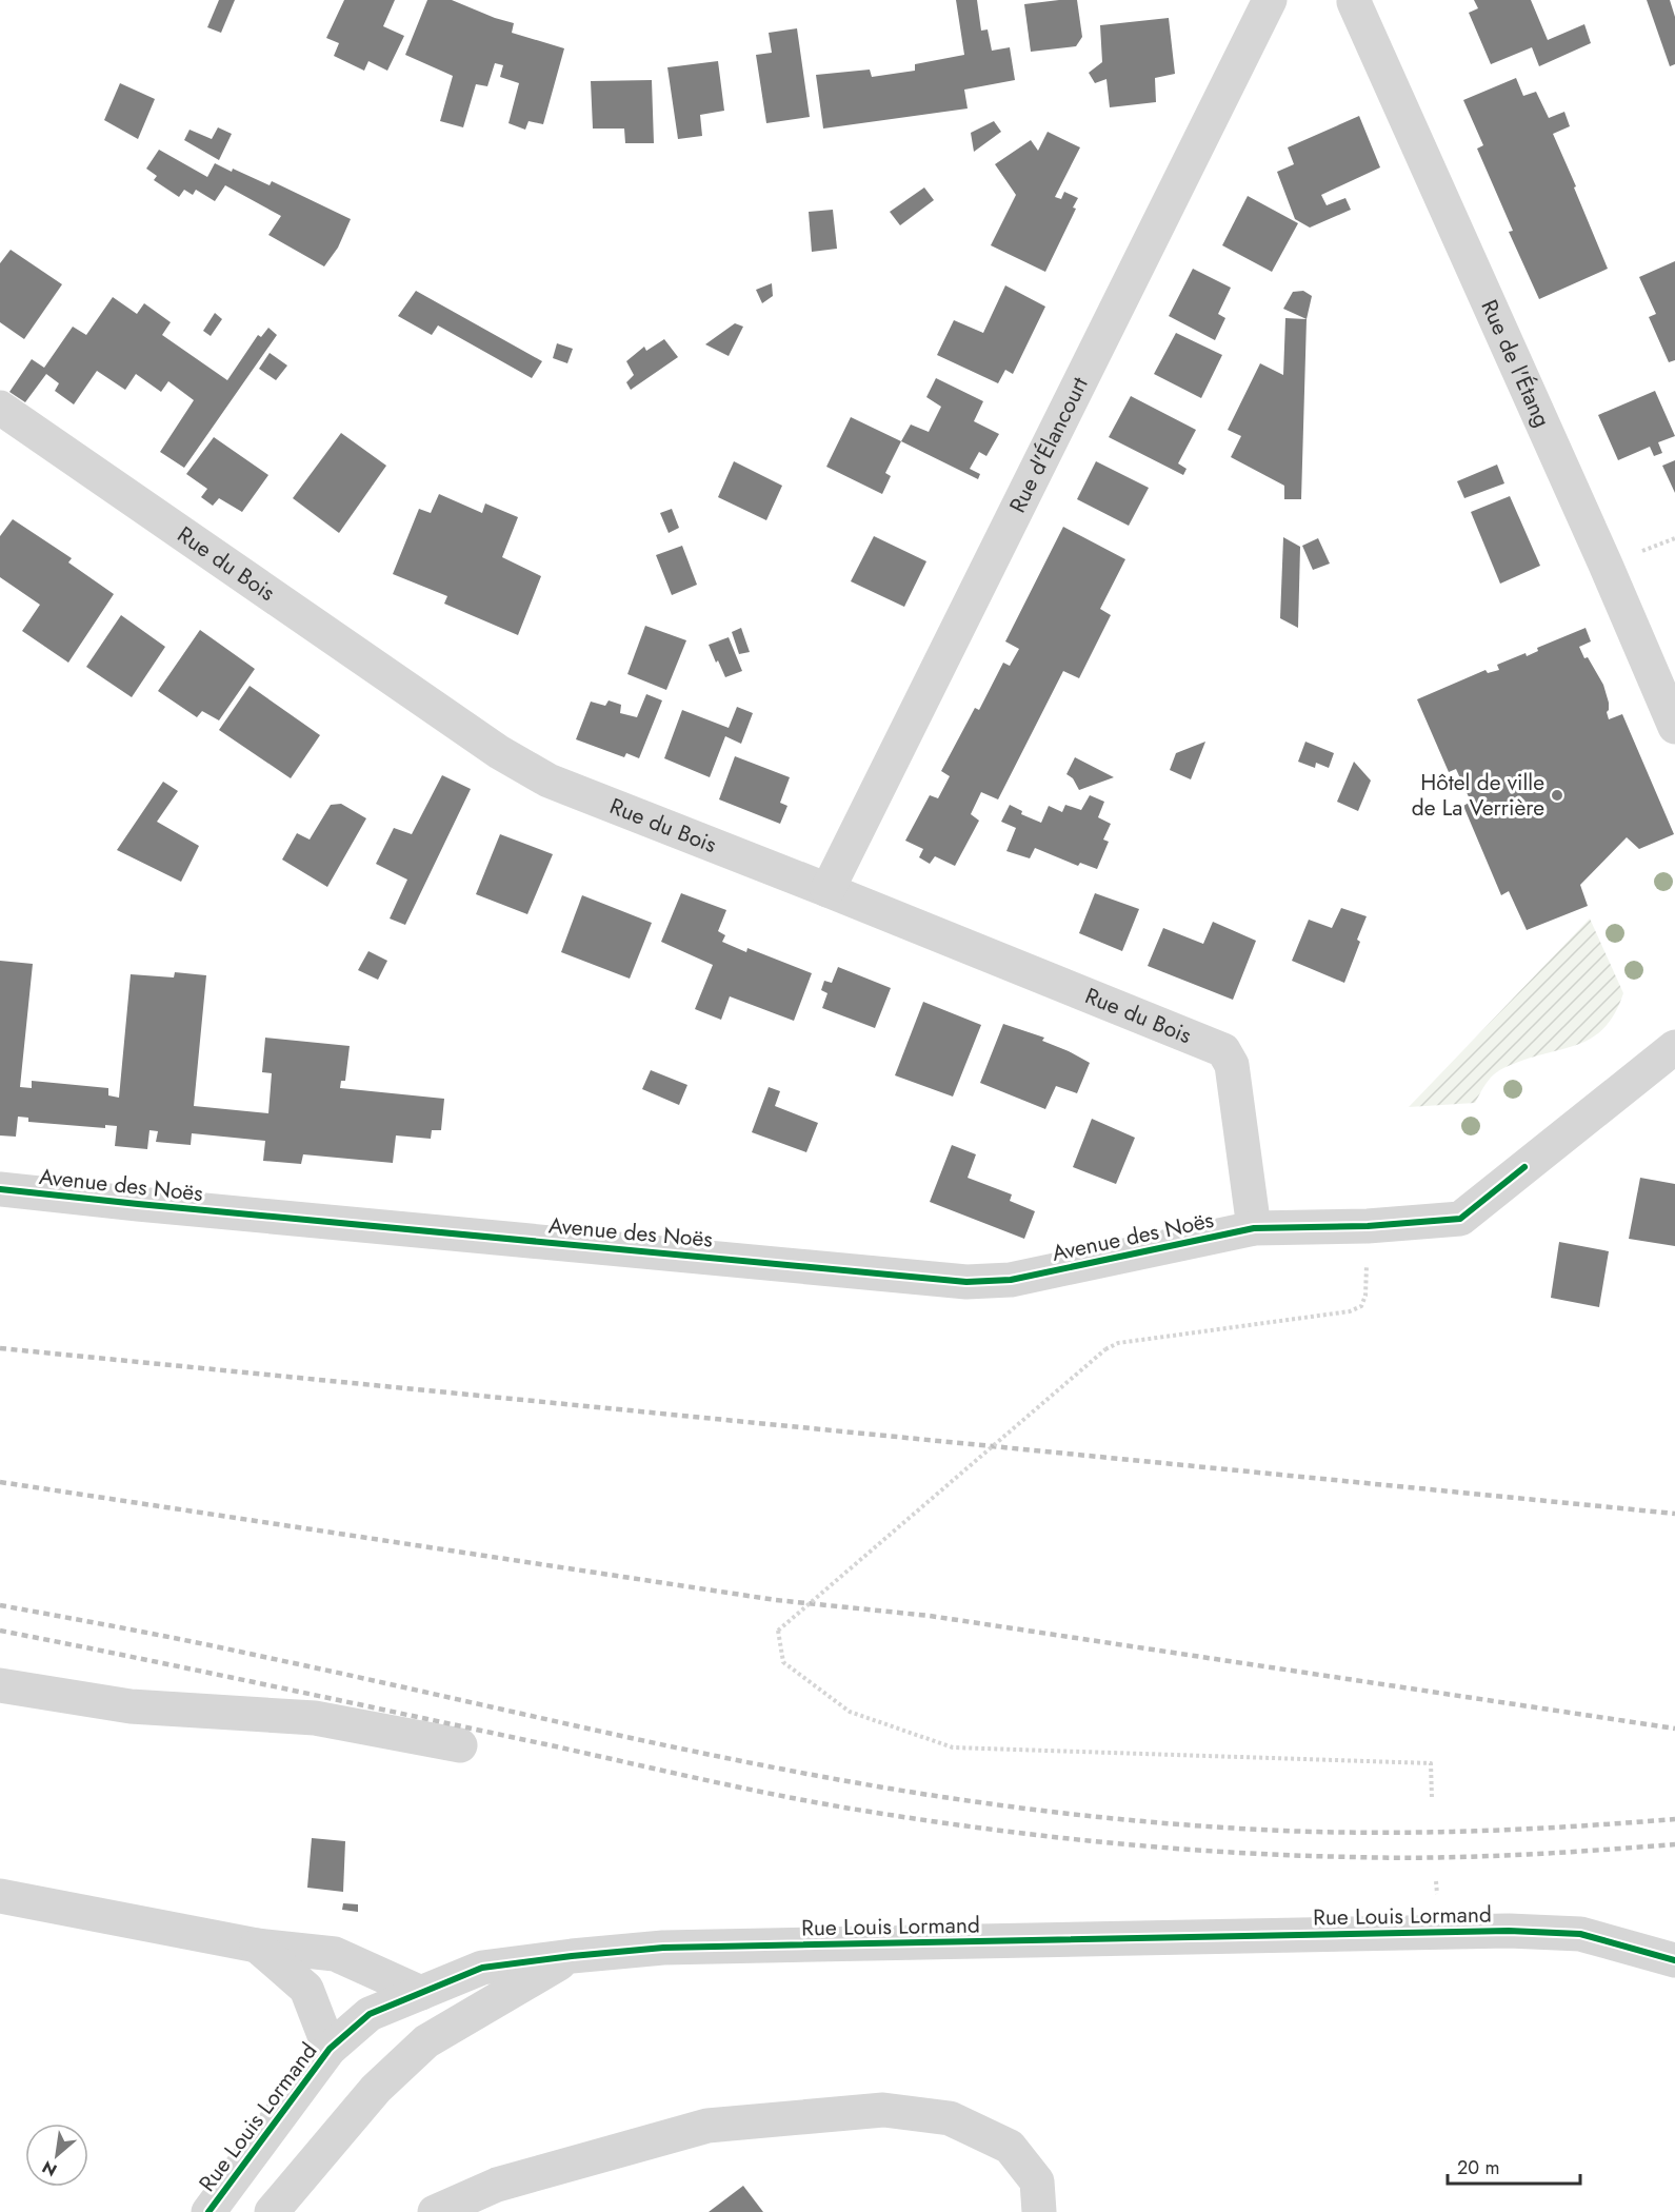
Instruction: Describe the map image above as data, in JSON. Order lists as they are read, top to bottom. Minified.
{"streets":{"street":["Rue de l'Étang","Rue d'Élancourt","Rue du Bois","Avenue des Noës","Rue Louis Lormand"]},"crossings":[["Rue d'Élancourt","Rue du Bois"],["Rue du Bois","Avenue des Noës"]],"places":["Hôtel de ville de La Verrière"],"scale_bar":"20 m","north":"bottom left"}
